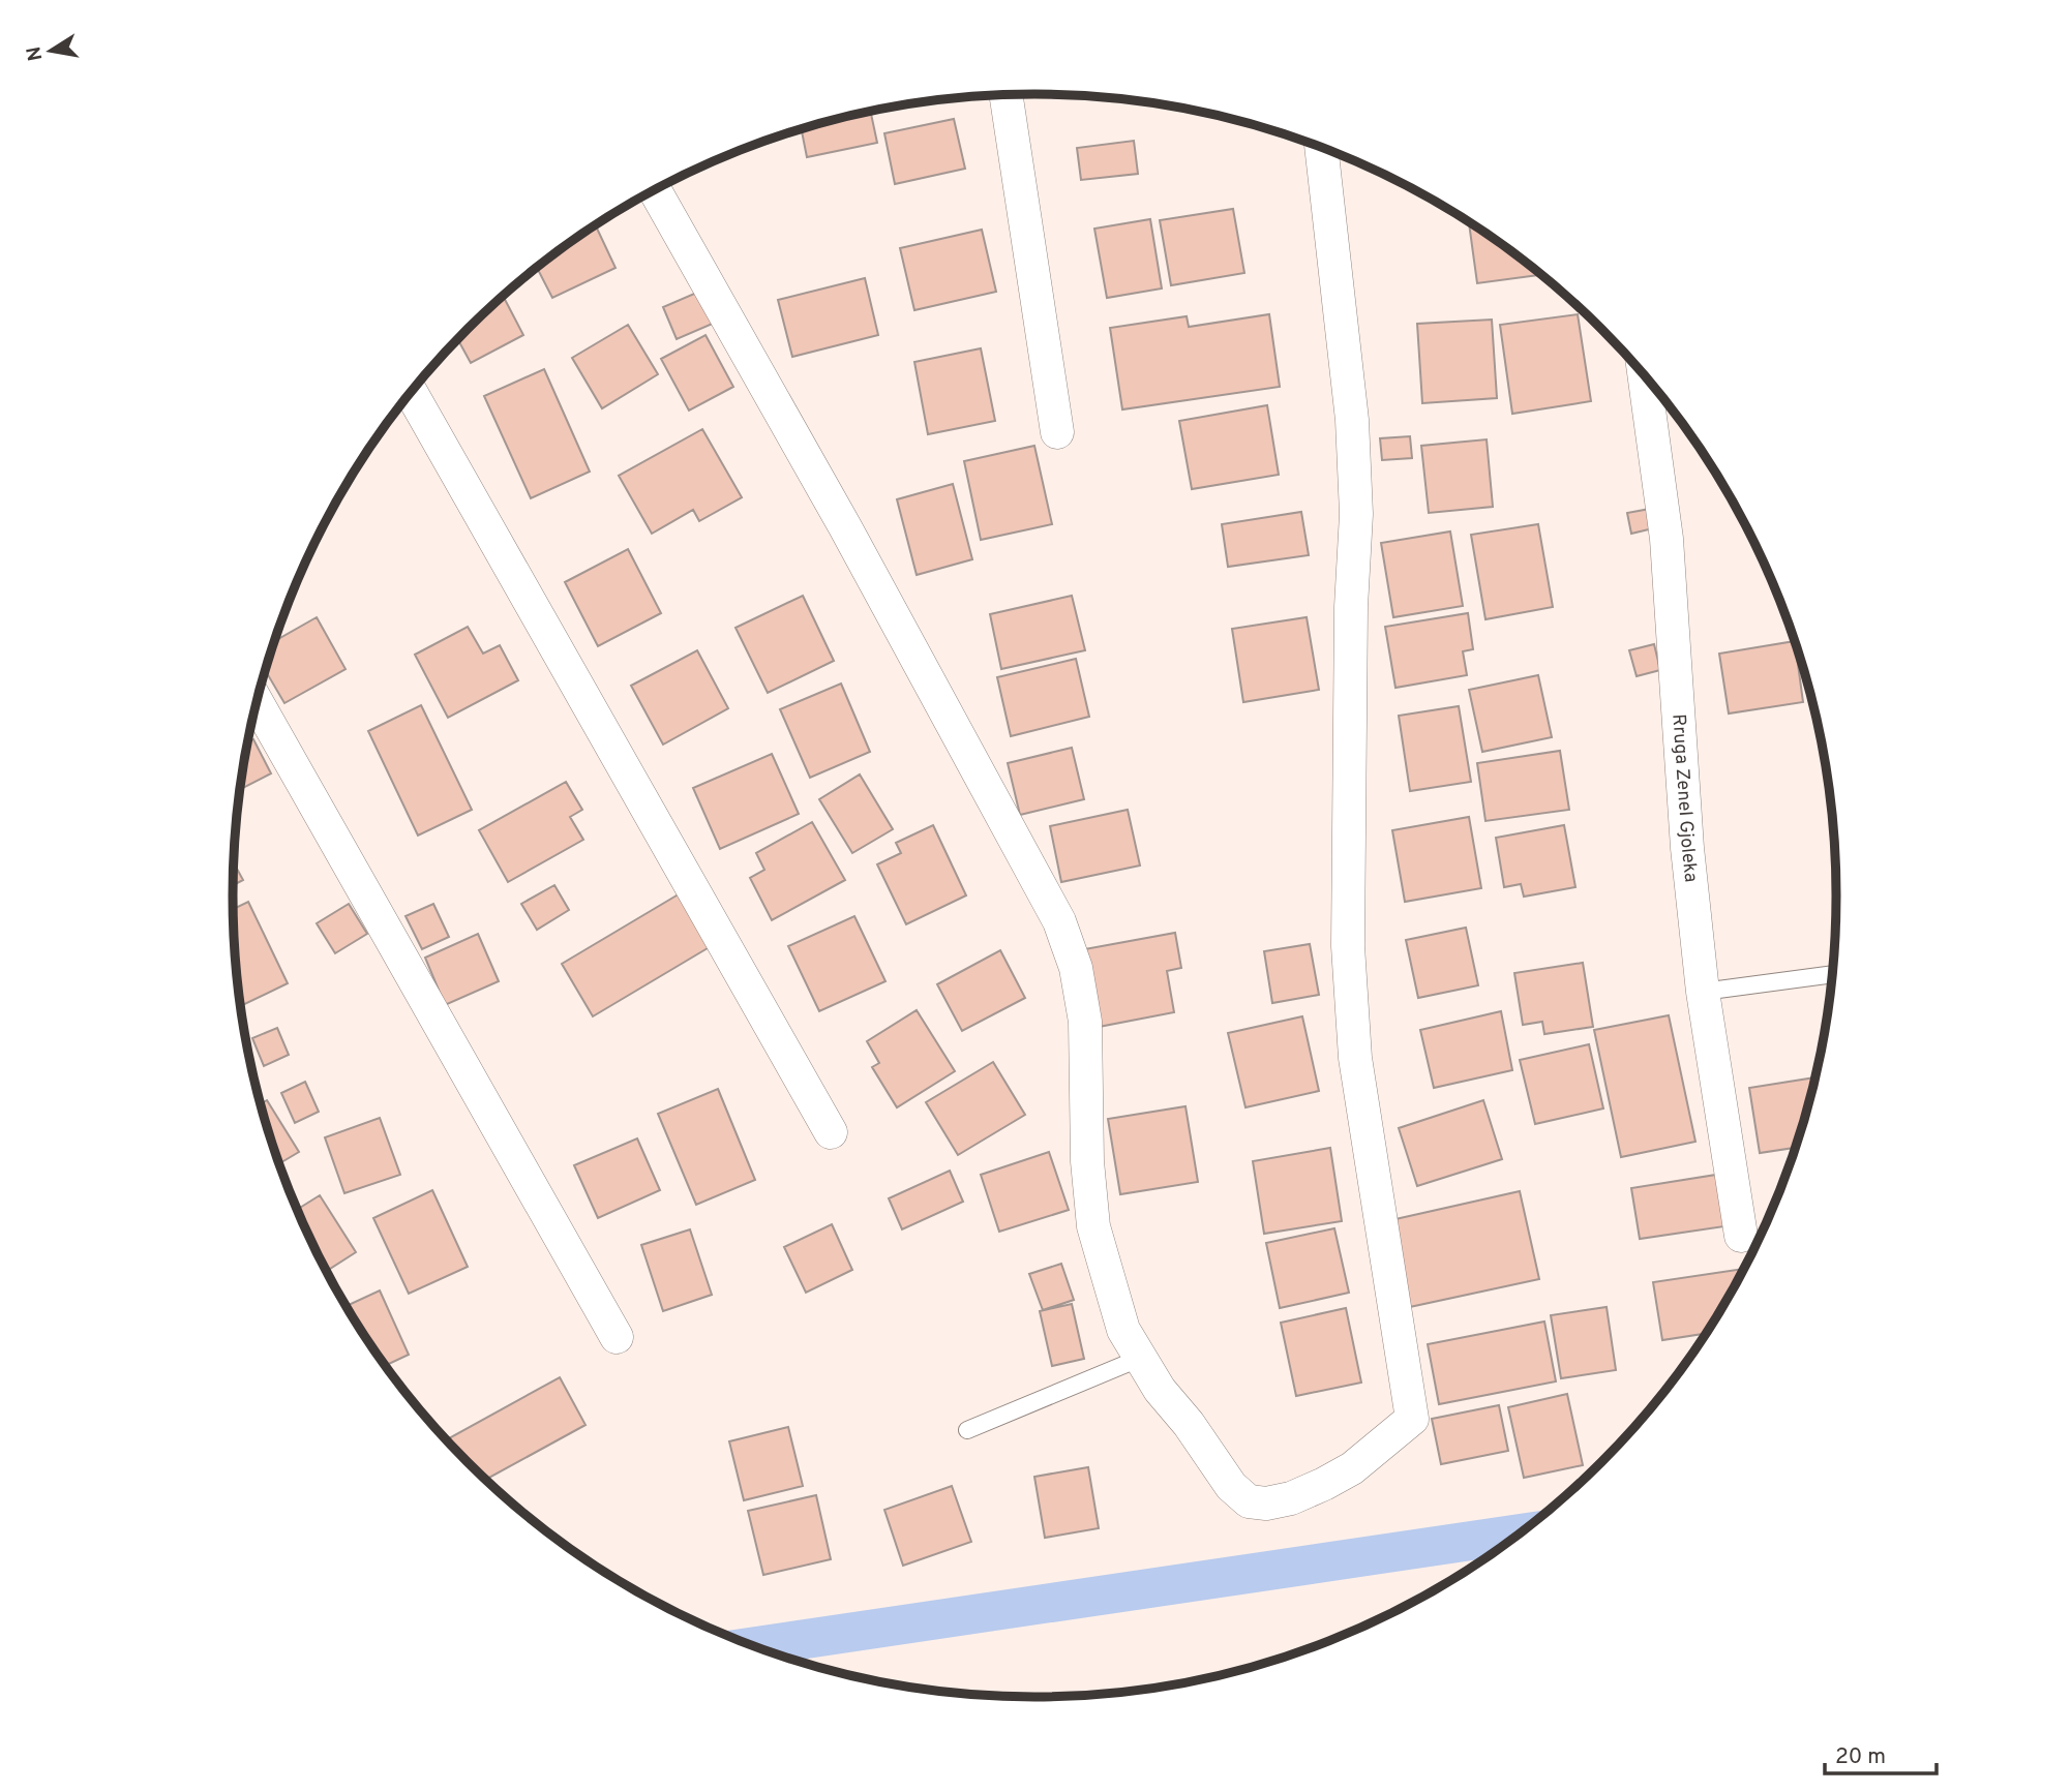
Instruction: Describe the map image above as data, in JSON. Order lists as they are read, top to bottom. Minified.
{"streets":{"street":["Rruga Zenel Gjoleka"]},"scale_bar":"20 m","north":"left"}
